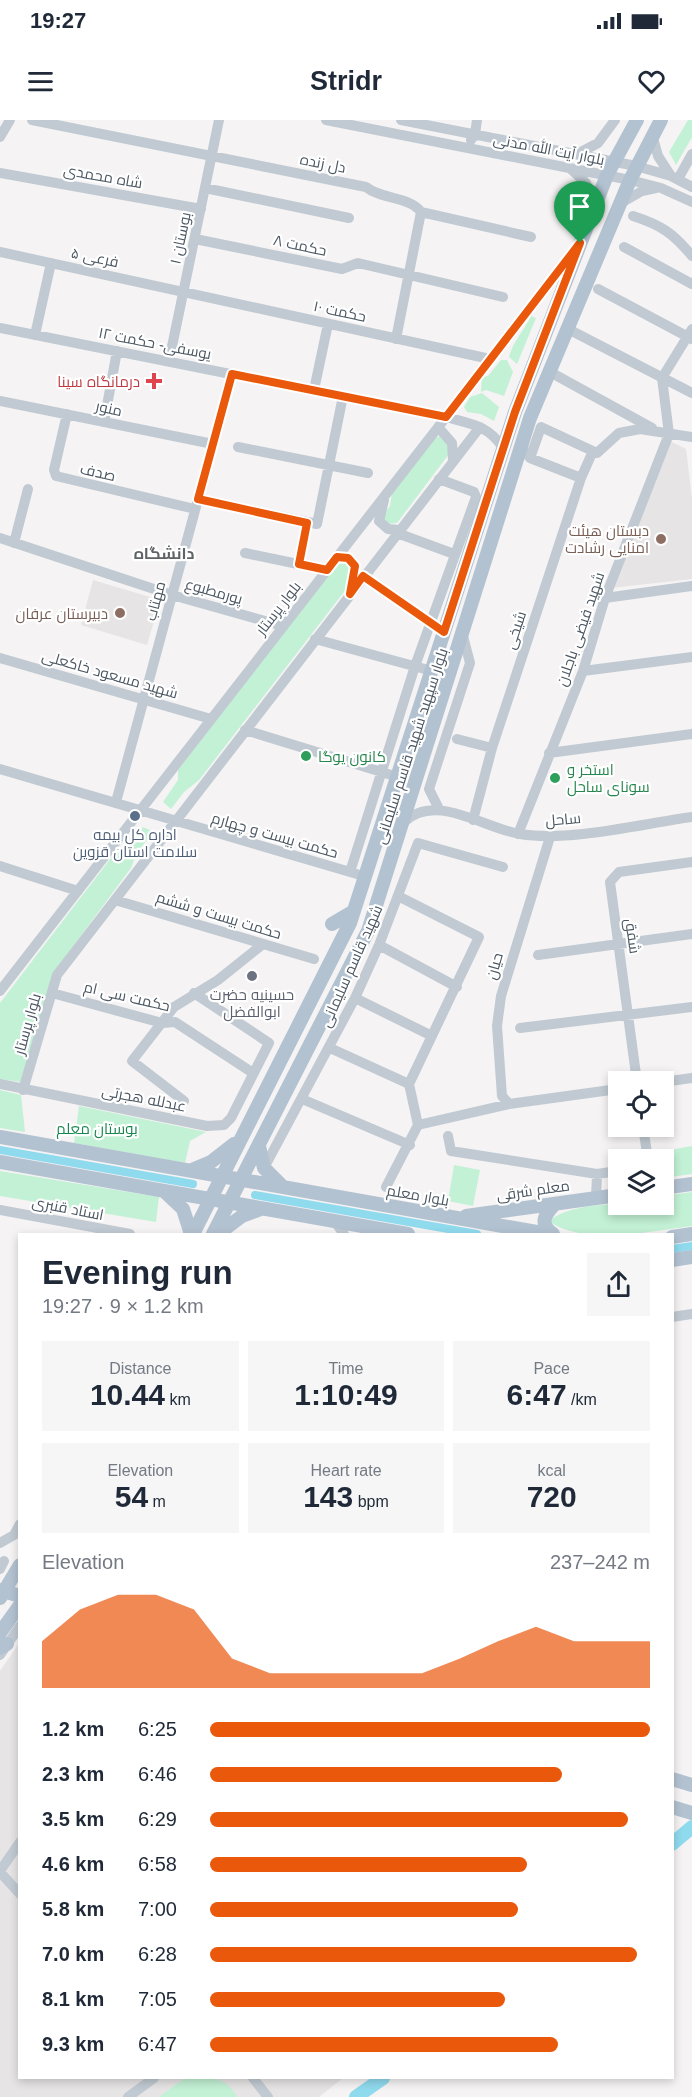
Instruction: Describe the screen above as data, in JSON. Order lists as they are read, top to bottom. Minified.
{"streets":{"main road":["بلوار سپهبد شهید قاسم سلیمانی","معلم شرقی","بلوار معلم"],"street":["بلوار آیت الله مدنی","دل زنده","شاه محمدی","بوستان ۱","حکمت ۸","فرعی ۵","حکمت ۱۰","یوسفی- حکمت ۱۲","منور","صدف","پورمطبوع","مهتاب","بلوار پرستار","شهید فیضی باجلان","شیخی","شهید مسعود خاکعلی","ساحل","حکمت بیست و چهارم","حکمت بیست و ششم","شفق","شهید قاسم سلیمانی","حیان","حکمت سی ام","عبدلله هجرتی","استاد قنبری"]},"crossings":[["بلوار آیت الله مدنی","بلوار سپهبد شهید قاسم سلیمانی"],["دل زنده","بوستان ۱"],["شاه محمدی","بوستان ۱"],["بوستان ۱","حکمت ۸"],["بوستان ۱","فرعی ۵"],["بوستان ۱","حکمت ۱۰"],["بوستان ۱","یوسفی- حکمت ۱۲"],["فرعی ۵","حکمت ۱۰"],["حکمت ۱۰","بلوار پرستار"],["یوسفی- حکمت ۱۲","مهتاب"],["یوسفی- حکمت ۱۲","بلوار پرستار"],["منور","صدف"],["منور","مهتاب"],["صدف","مهتاب"],["پورمطبوع","مهتاب"],["پورمطبوع","بلوار پرستار"],["مهتاب","شهید مسعود خاکعلی"],["مهتاب","حکمت بیست و چهارم"],["بلوار پرستار","شهید مسعود خاکعلی"],["بلوار پرستار","بلوار سپهبد شهید قاسم سلیمانی"],["بلوار پرستار","حکمت بیست و چهارم"],["بلوار پرستار","حکمت بیست و ششم"],["بلوار پرستار","حکمت سی ام"],["بلوار پرستار","عبدلله هجرتی"],["شهید فیضی باجلان","ساحل"],["شیخی","ساحل"],["بلوار سپهبد شهید قاسم سلیمانی","حکمت بیست و چهارم"],["بلوار سپهبد شهید قاسم سلیمانی","بلوار معلم"],["ساحل","حیان"],["حکمت سی ام","عبدلله هجرتی"],["معلم شرقی","بلوار معلم"]],"districts":["دانشگاه"],"parks":["بوستان معلم"],"places":{"health":["درمانگاه سینا"],"other":["دبستان هیئت امنایی رشادت","دبیرستان عرفان","کانون یوگا","استخر و سونای ساحل","اداره کل بیمه سلامت استان قزوین","حسینیه حضرت ابوالفضل"]},"page":{"status":"19:27","header":"Stridr","heading":["Evening run","19:27 · 9 × 1.2 km"],"stats":[["Distance","10.44 km"],["Time","1:10:49"],["Pace","6:47 /km"],["Elevation","54 m"],["Heart rate","143 bpm"],["kcal","720"]],"chart":["Elevation","237–242 m"],"list":[{"name":"1.2 km","note":"6:25"},{"name":"2.3 km","note":"6:46"},{"name":"3.5 km","note":"6:29"},{"name":"4.6 km","note":"6:58"},{"name":"5.8 km","note":"7:00"},{"name":"7.0 km","note":"6:28"},{"name":"8.1 km","note":"7:05"},{"name":"9.3 km","note":"6:47"}]}}
